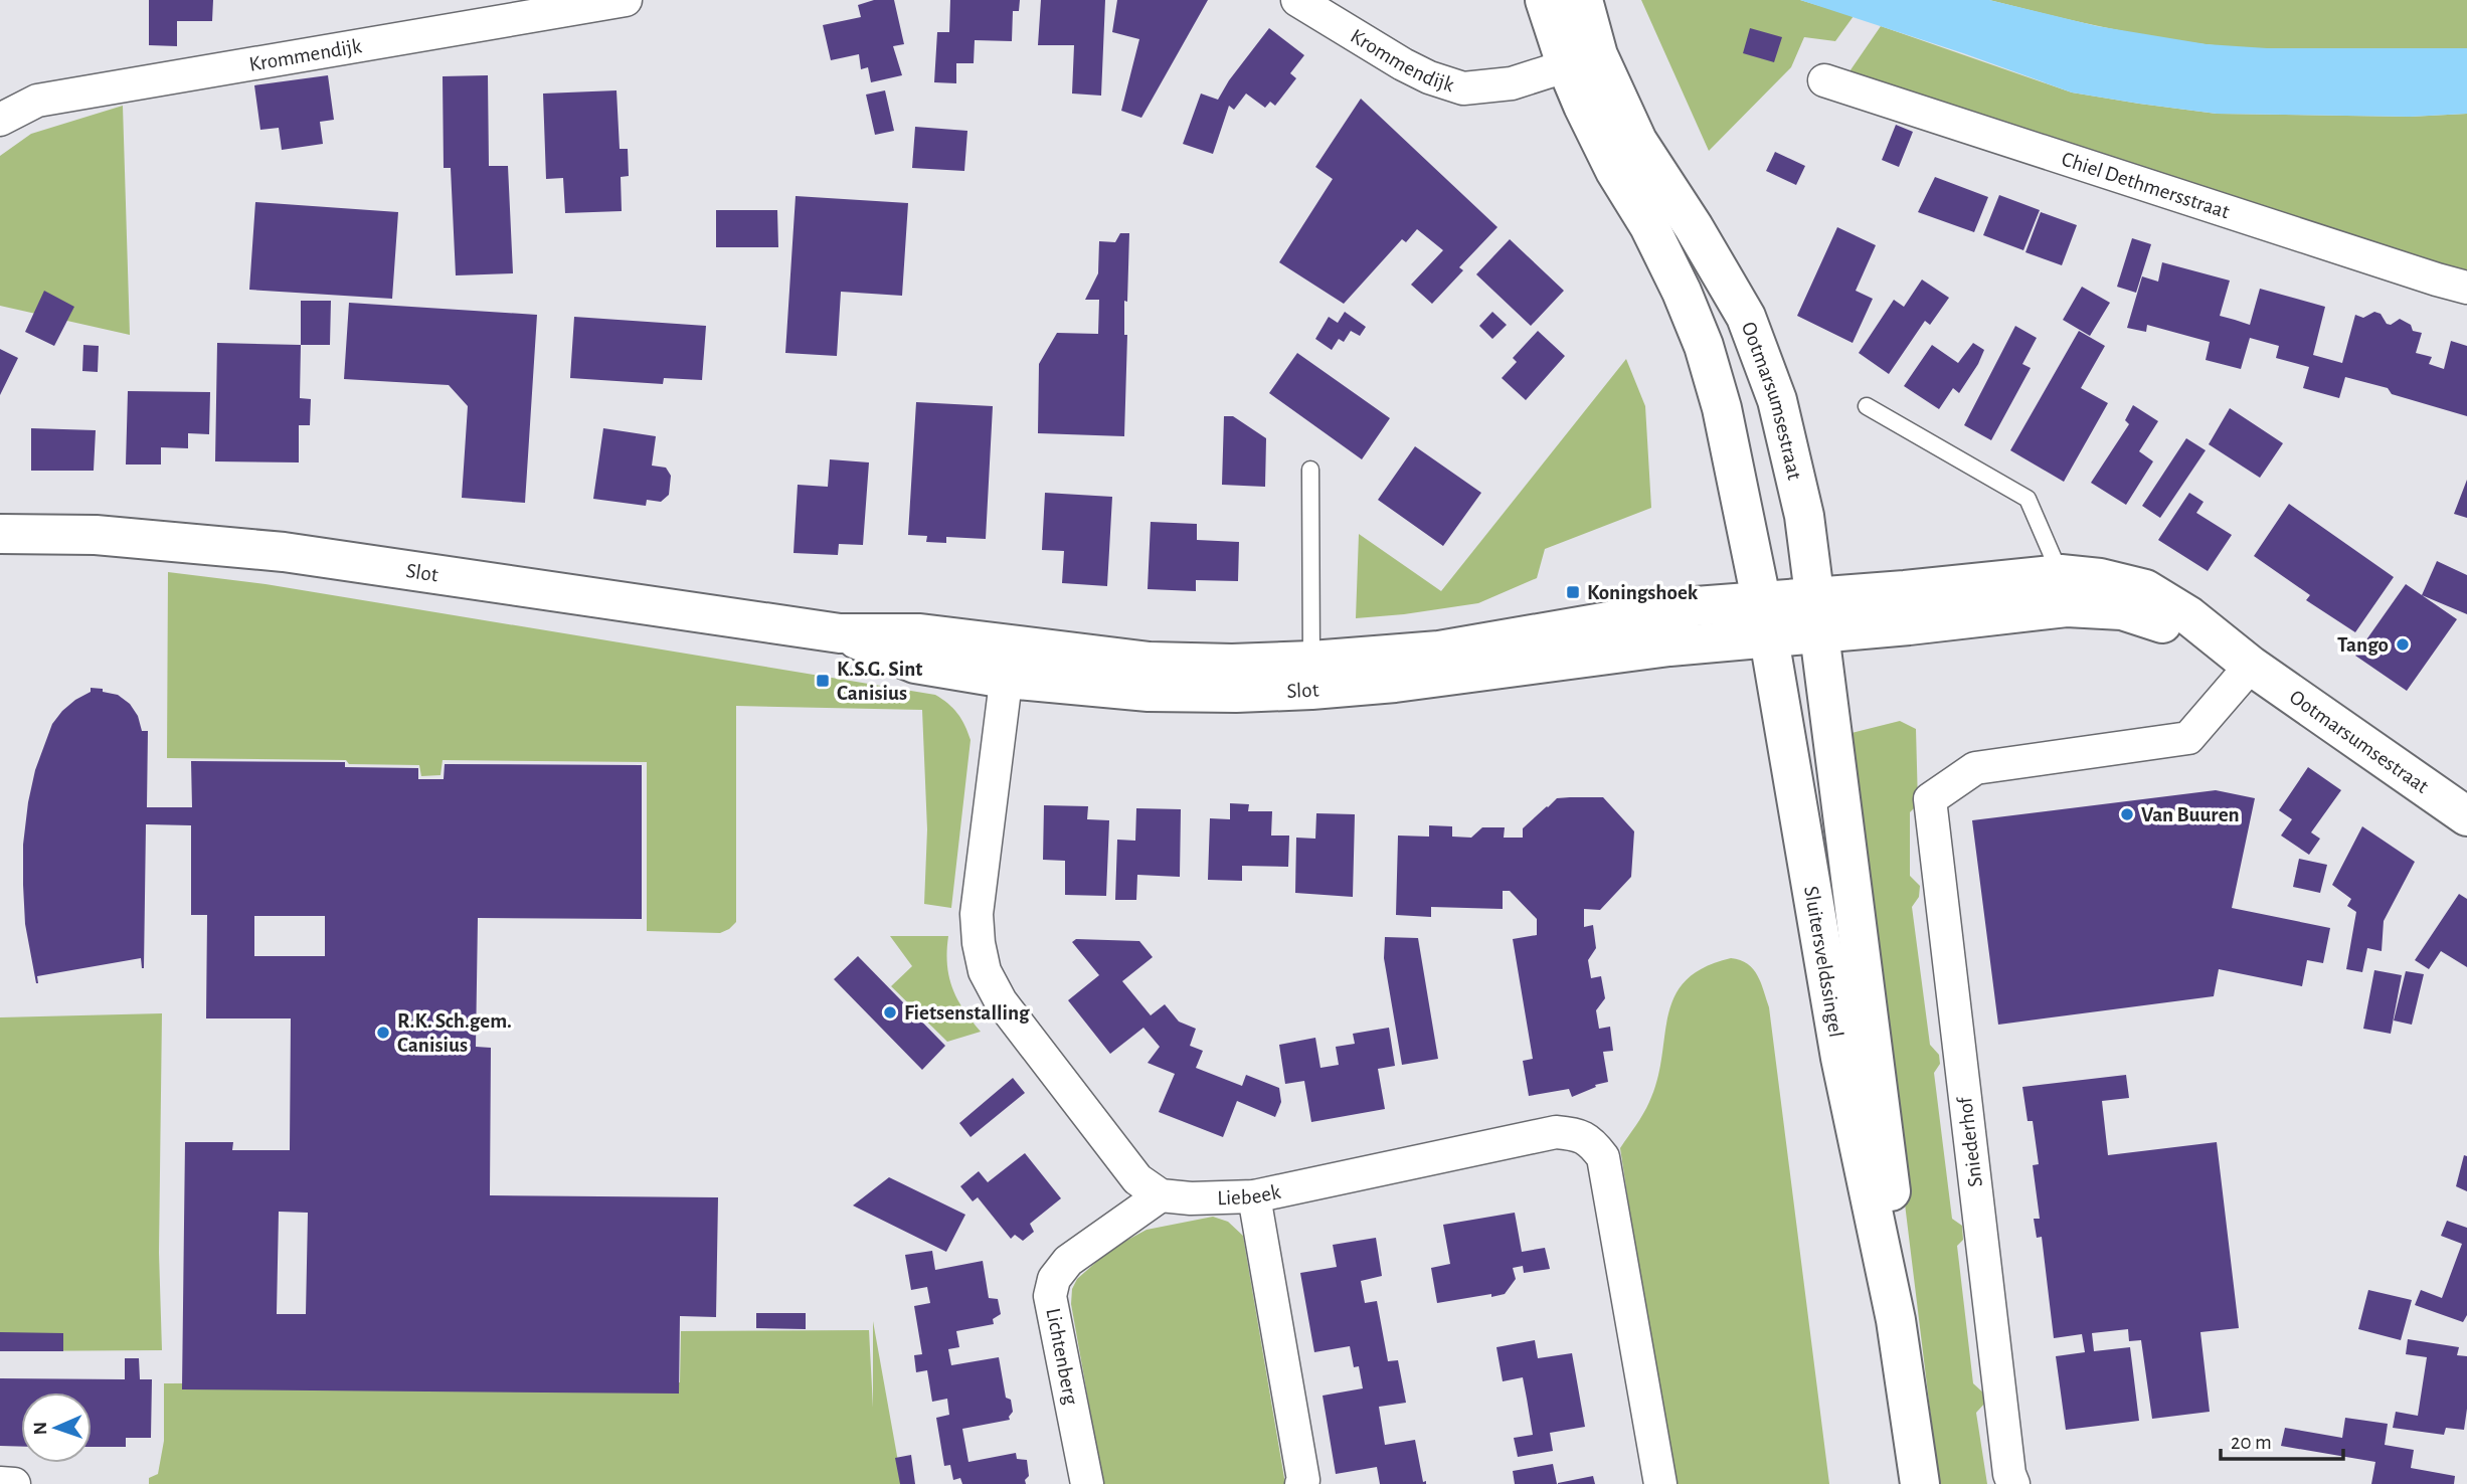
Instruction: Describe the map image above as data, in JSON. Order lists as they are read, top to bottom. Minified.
{"streets":{"street":["Krommendijk","Chiel Dethmersstraat","Ootmarsumsestraat","Slot","Sluitersveldssingel","Sniederhof","Liebeek","Lichtenberg"]},"crossings":[["Krommendijk","Ootmarsumsestraat"],["Ootmarsumsestraat","Slot"],["Ootmarsumsestraat","Sluitersveldssingel"],["Ootmarsumsestraat","Sniederhof"],["Slot","Sluitersveldssingel"],["Liebeek","Lichtenberg"]],"places":{"transit":["Koningshoek","K.S.G. Sint Canisius"],"other":["Tango","Van Buuren","Fietsenstalling","R.K. Sch.gem. Canisius"]},"scale_bar":"20 m","north":"left"}
